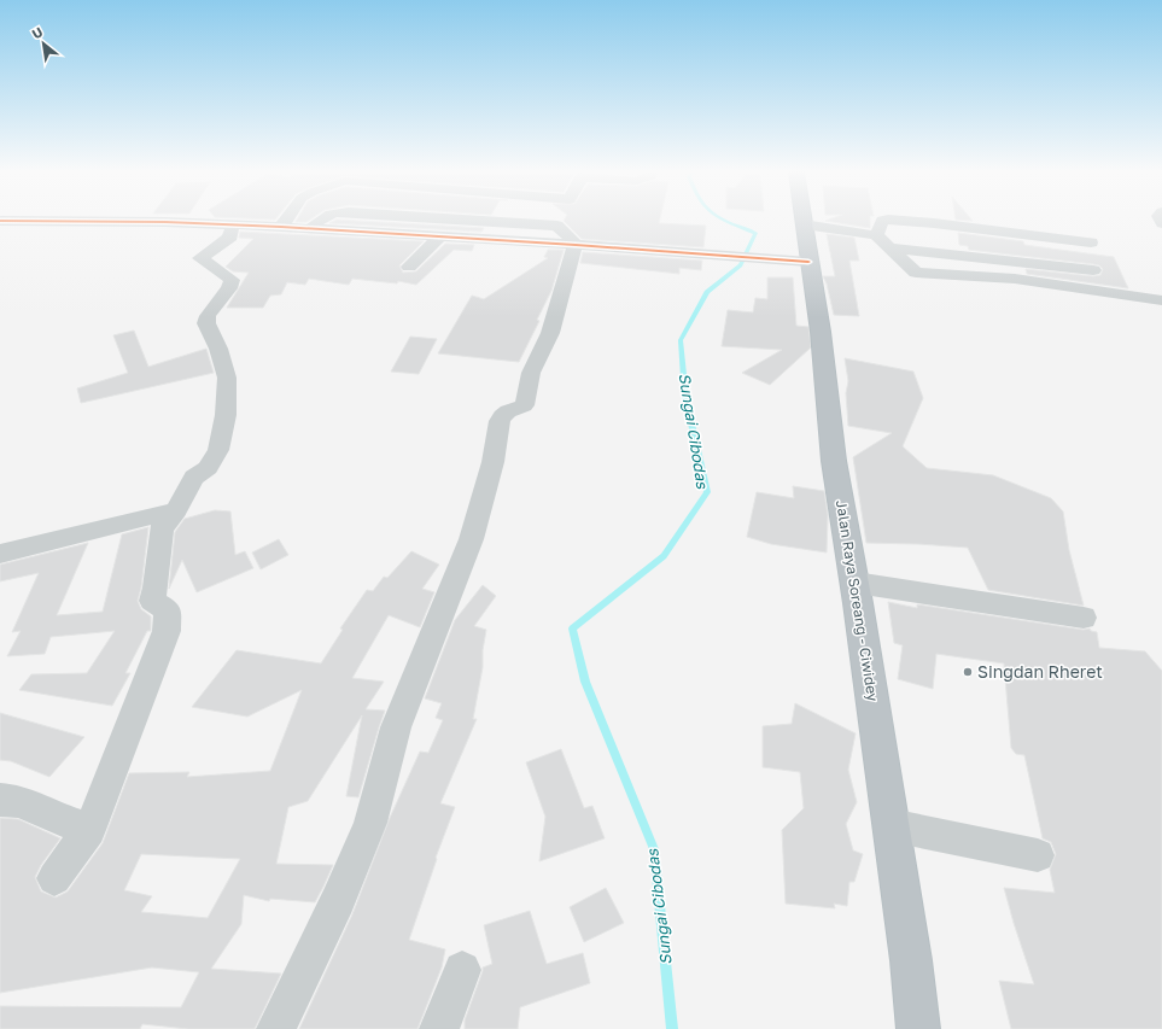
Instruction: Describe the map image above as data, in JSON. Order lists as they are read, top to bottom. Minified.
{"streets":{"highway":["Jalan Raya Soreang - Ciwidey"]},"water":["Sungai Cibodas"],"places":["Singdan Rheret"],"north":"top left"}
